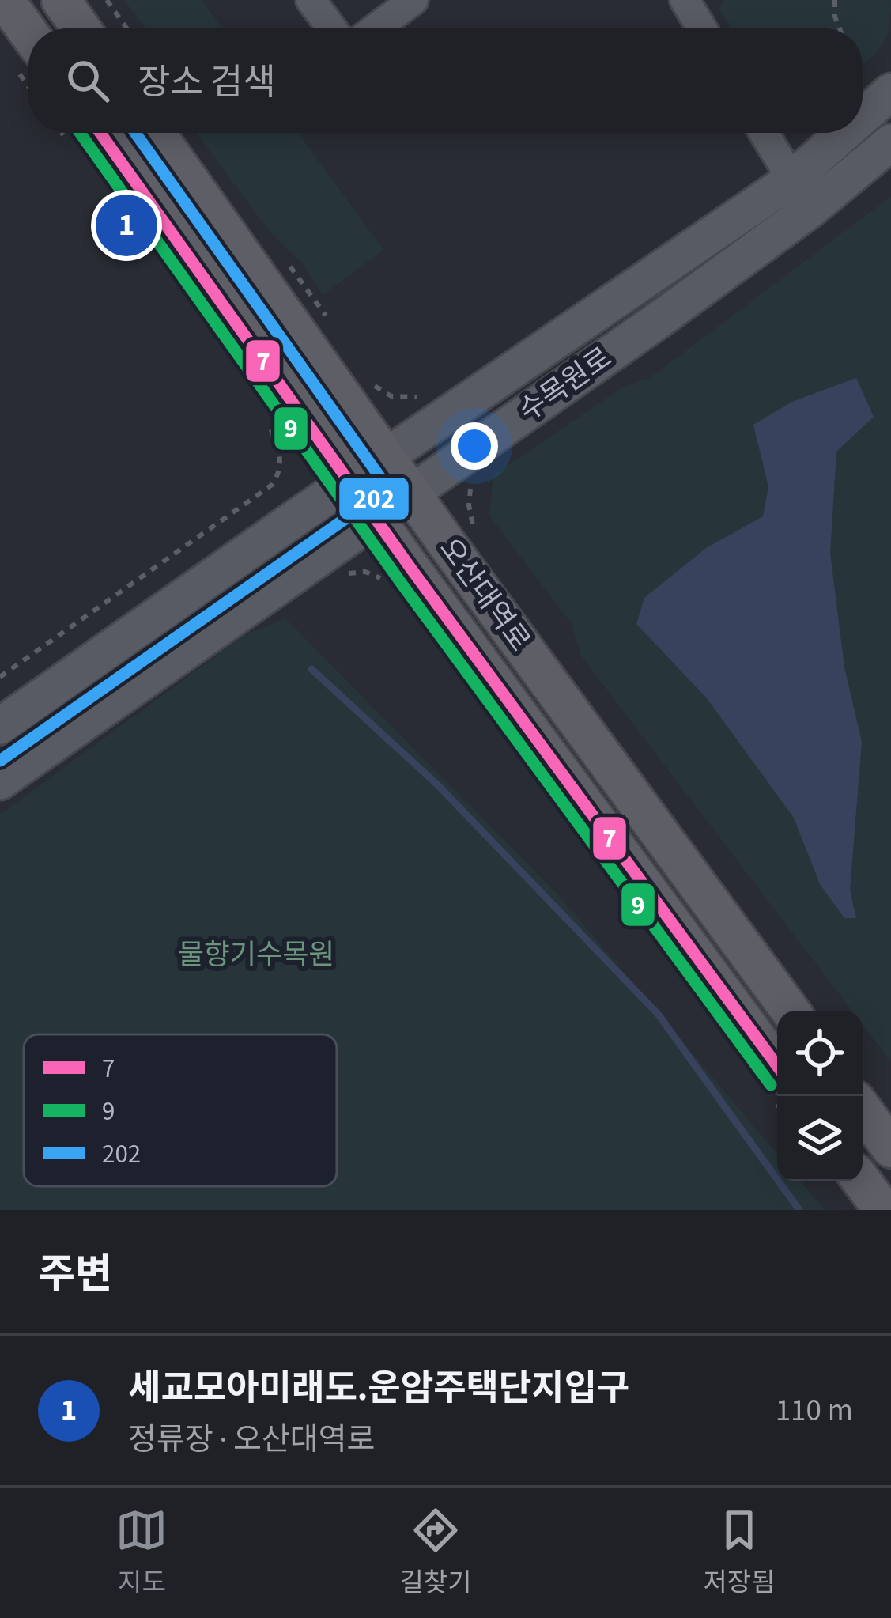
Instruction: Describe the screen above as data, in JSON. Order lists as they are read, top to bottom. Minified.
{"streets":{"main road":["오산대역로"],"street":["수목원로"]},"crossings":[["수목원로","오산대역로"]],"parks":["물향기수목원"],"lines":["transit line 7","transit line 9","transit line 202"],"legend":["7","9","202"],"page":{"search":"장소 검색","pins":"1","heading":"주변","list":[{"mark":"1","name":"세교모아미래도.운암주택단지입구","note":"정류장 · 오산대역로","value":"110 m"}],"nav":["지도","길찾기","저장됨"]}}
